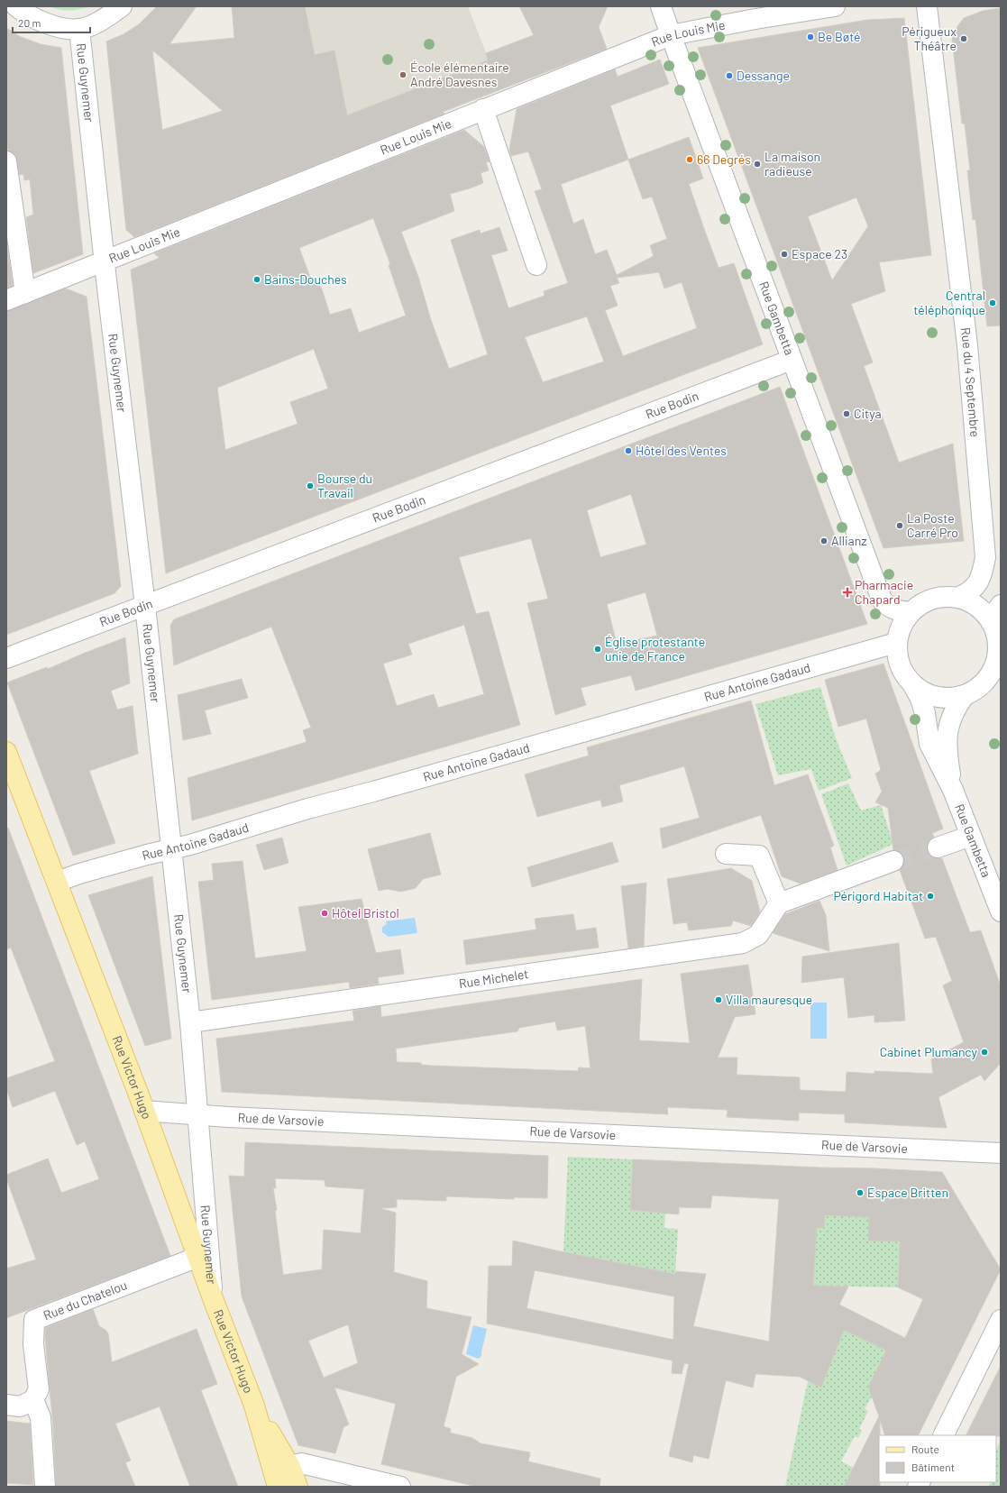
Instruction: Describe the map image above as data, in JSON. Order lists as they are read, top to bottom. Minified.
{"streets":{"main road":["Rue Victor Hugo"],"street":["Rue Louis Mie","Rue Guynemer","Rue Gambetta","Rue du 4 Septembre","Rue Bodin","Rue Antoine Gadaud","Rue Michelet","Rue de Varsovie","Rue du Chatelou"]},"crossings":[["Rue Louis Mie","Rue Guynemer"],["Rue Louis Mie","Rue Gambetta"],["Rue Guynemer","Rue Bodin"],["Rue Guynemer","Rue Antoine Gadaud"],["Rue Guynemer","Rue Michelet"],["Rue Guynemer","Rue Victor Hugo"],["Rue Guynemer","Rue de Varsovie"],["Rue Gambetta","Rue du 4 Septembre"],["Rue Gambetta","Rue Bodin"],["Rue Gambetta","Rue Antoine Gadaud"],["Rue du 4 Septembre","Rue Antoine Gadaud"],["Rue Antoine Gadaud","Rue Victor Hugo"],["Rue Victor Hugo","Rue de Varsovie"],["Rue Victor Hugo","Rue du Chatelou"]],"places":{"other":["Be Bøté","Périgueux Théâtre","École élémentaire André Davesnes","Dessange","66 Degrés","La maison radieuse","Espace 23","Bains-Douches","Central téléphonique","Citya","Hôtel des Ventes","Bourse du Travail","La Poste Carré Pro","Allianz","Église protestante unie de France","Périgord Habitat","Hôtel Bristol","Villa mauresque","Cabinet Plumancy","Espace Britten"],"health":["Pharmacie Chapard"]},"legend":["Route","Bâtiment"],"scale_bar":"20 m"}
